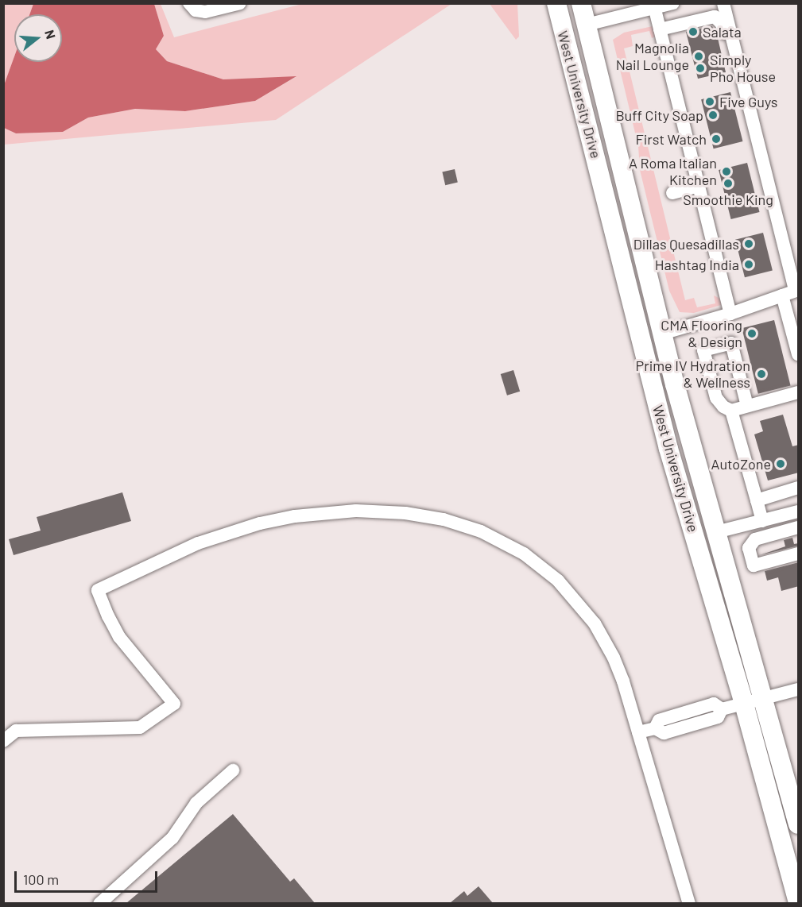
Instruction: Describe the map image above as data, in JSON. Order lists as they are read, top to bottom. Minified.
{"streets":{"highway":["West University Drive"]},"places":["Salata","Magnolia Nail Lounge","Simply Pho House","Five Guys","Buff City Soap","First Watch","A Roma Italian Kitchen","Smoothie King","Dillas Quesadillas","Hashtag India","CMA Flooring & Design","Prime IV Hydration & Wellness","AutoZone"],"scale_bar":"100 m","north":"right"}
